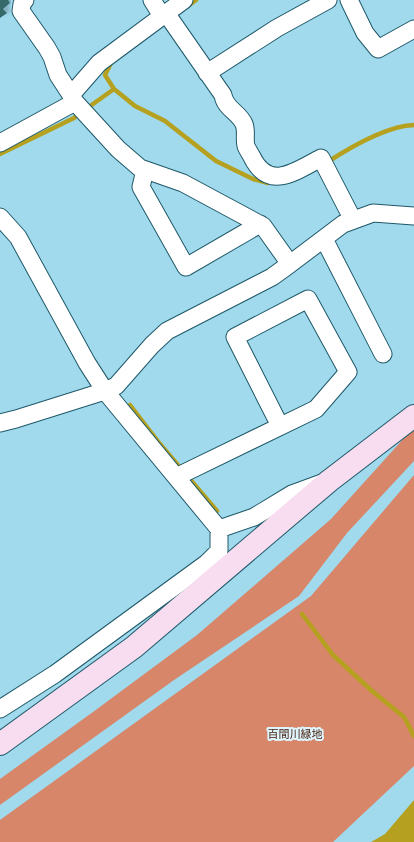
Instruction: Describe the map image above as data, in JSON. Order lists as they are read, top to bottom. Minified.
{"parks":["百間川緑地"]}
